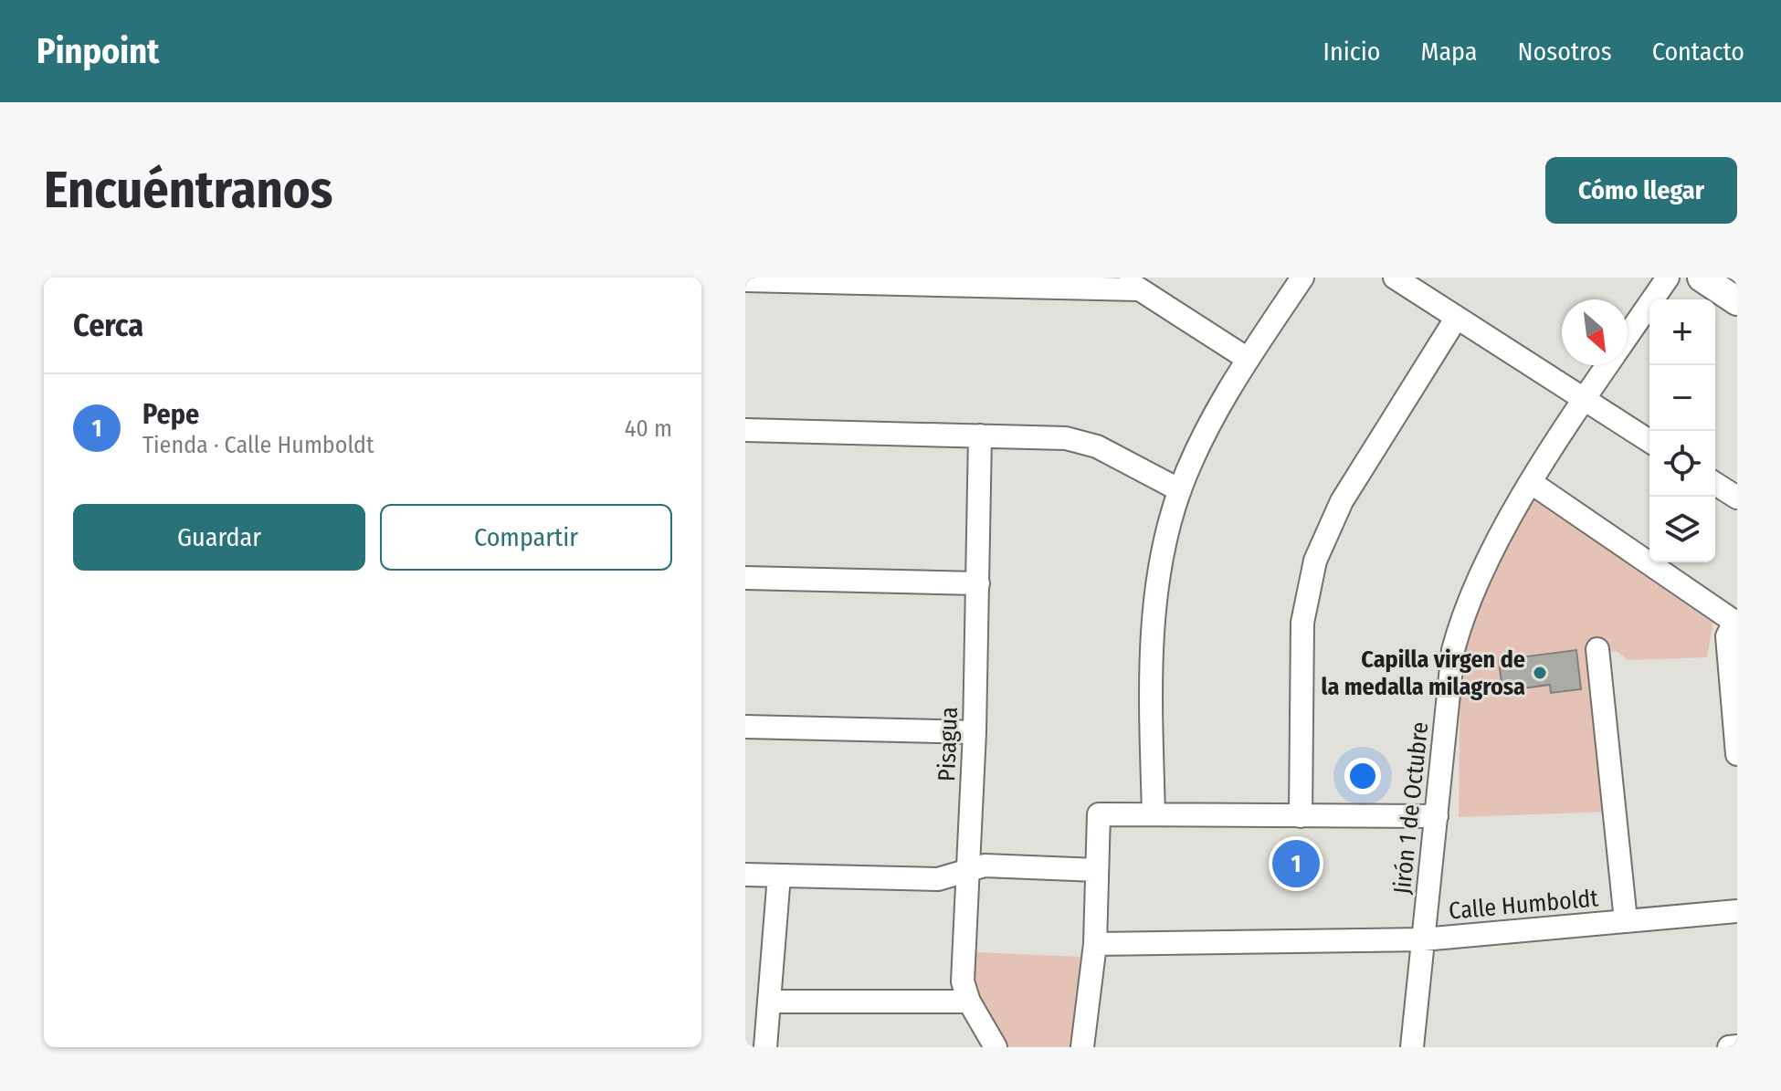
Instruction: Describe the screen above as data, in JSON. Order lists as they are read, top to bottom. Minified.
{"streets":{"street":["Pisagua","Jirón 1 de Octubre","Calle Humboldt"]},"crossings":[["Jirón 1 de Octubre","Calle Humboldt"]],"places":["Capilla virgen de la medalla milagrosa"],"north":"bottom right","page":{"header":"Pinpoint","nav":["Inicio","Mapa","Nosotros","Contacto"],"buttons":["Cómo llegar",["Guardar","Compartir"]],"title":"Encuéntranos","heading":"Cerca","map_buttons":["+","−"],"list":[{"mark":"1","name":"Pepe","note":"Tienda · Calle Humboldt","value":"40 m"}],"pins":"1"}}
